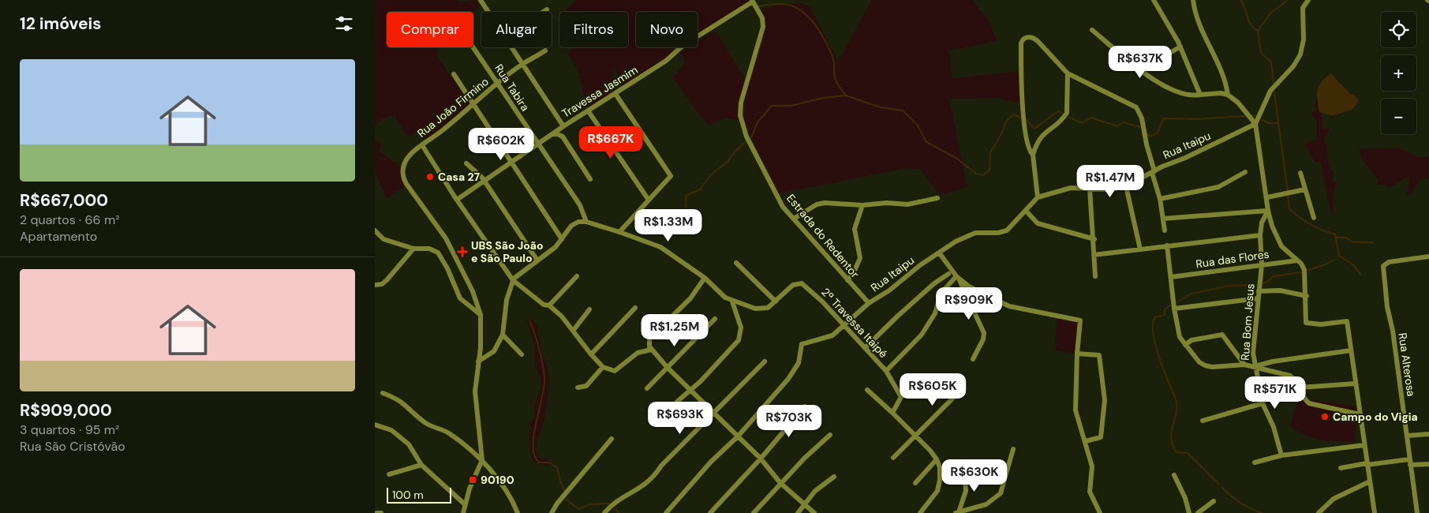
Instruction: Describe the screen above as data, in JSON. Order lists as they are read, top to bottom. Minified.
{"streets":{"street":["Rua Tabira","Travessa Jasmim","Rua João Firmino","Rua Itaipu","Estrada do Redentor","Rua das Flores","Rua Bom Jesus","2ª Travessa Itaipé","Rua Alterosa"]},"crossings":[["Rua Tabira","Travessa Jasmim"],["Rua Tabira","Rua João Firmino"],["Rua Tabira","2ª Travessa Itaipé"],["Travessa Jasmim","Estrada do Redentor"],["Rua Itaipu","Estrada do Redentor"],["Rua Itaipu","2ª Travessa Itaipé"],["Rua das Flores","Rua Bom Jesus"]],"places":{"other":["Casa 27","Campo do Vigia"],"health":["UBS São João e São Paulo"],"transit":["90190"]},"scale_bar":"100 m","page":{"heading":"12 imóveis","map_buttons":["+","−"],"chip":["Comprar","Alugar","Filtros","Novo"],"price":["R$637K","R$667K","R$602K","R$1.47M","R$1.33M","R$909K","R$1.25M","R$605K","R$571K","R$693K","R$703K","R$630K"],"list":[{"name":"R$667,000","note":"2 quartos · 66 m² · Apartamento"},{"name":"R$909,000","note":"3 quartos · 95 m² · Rua São Cristóvão"}],"scale":"100 m"}}
